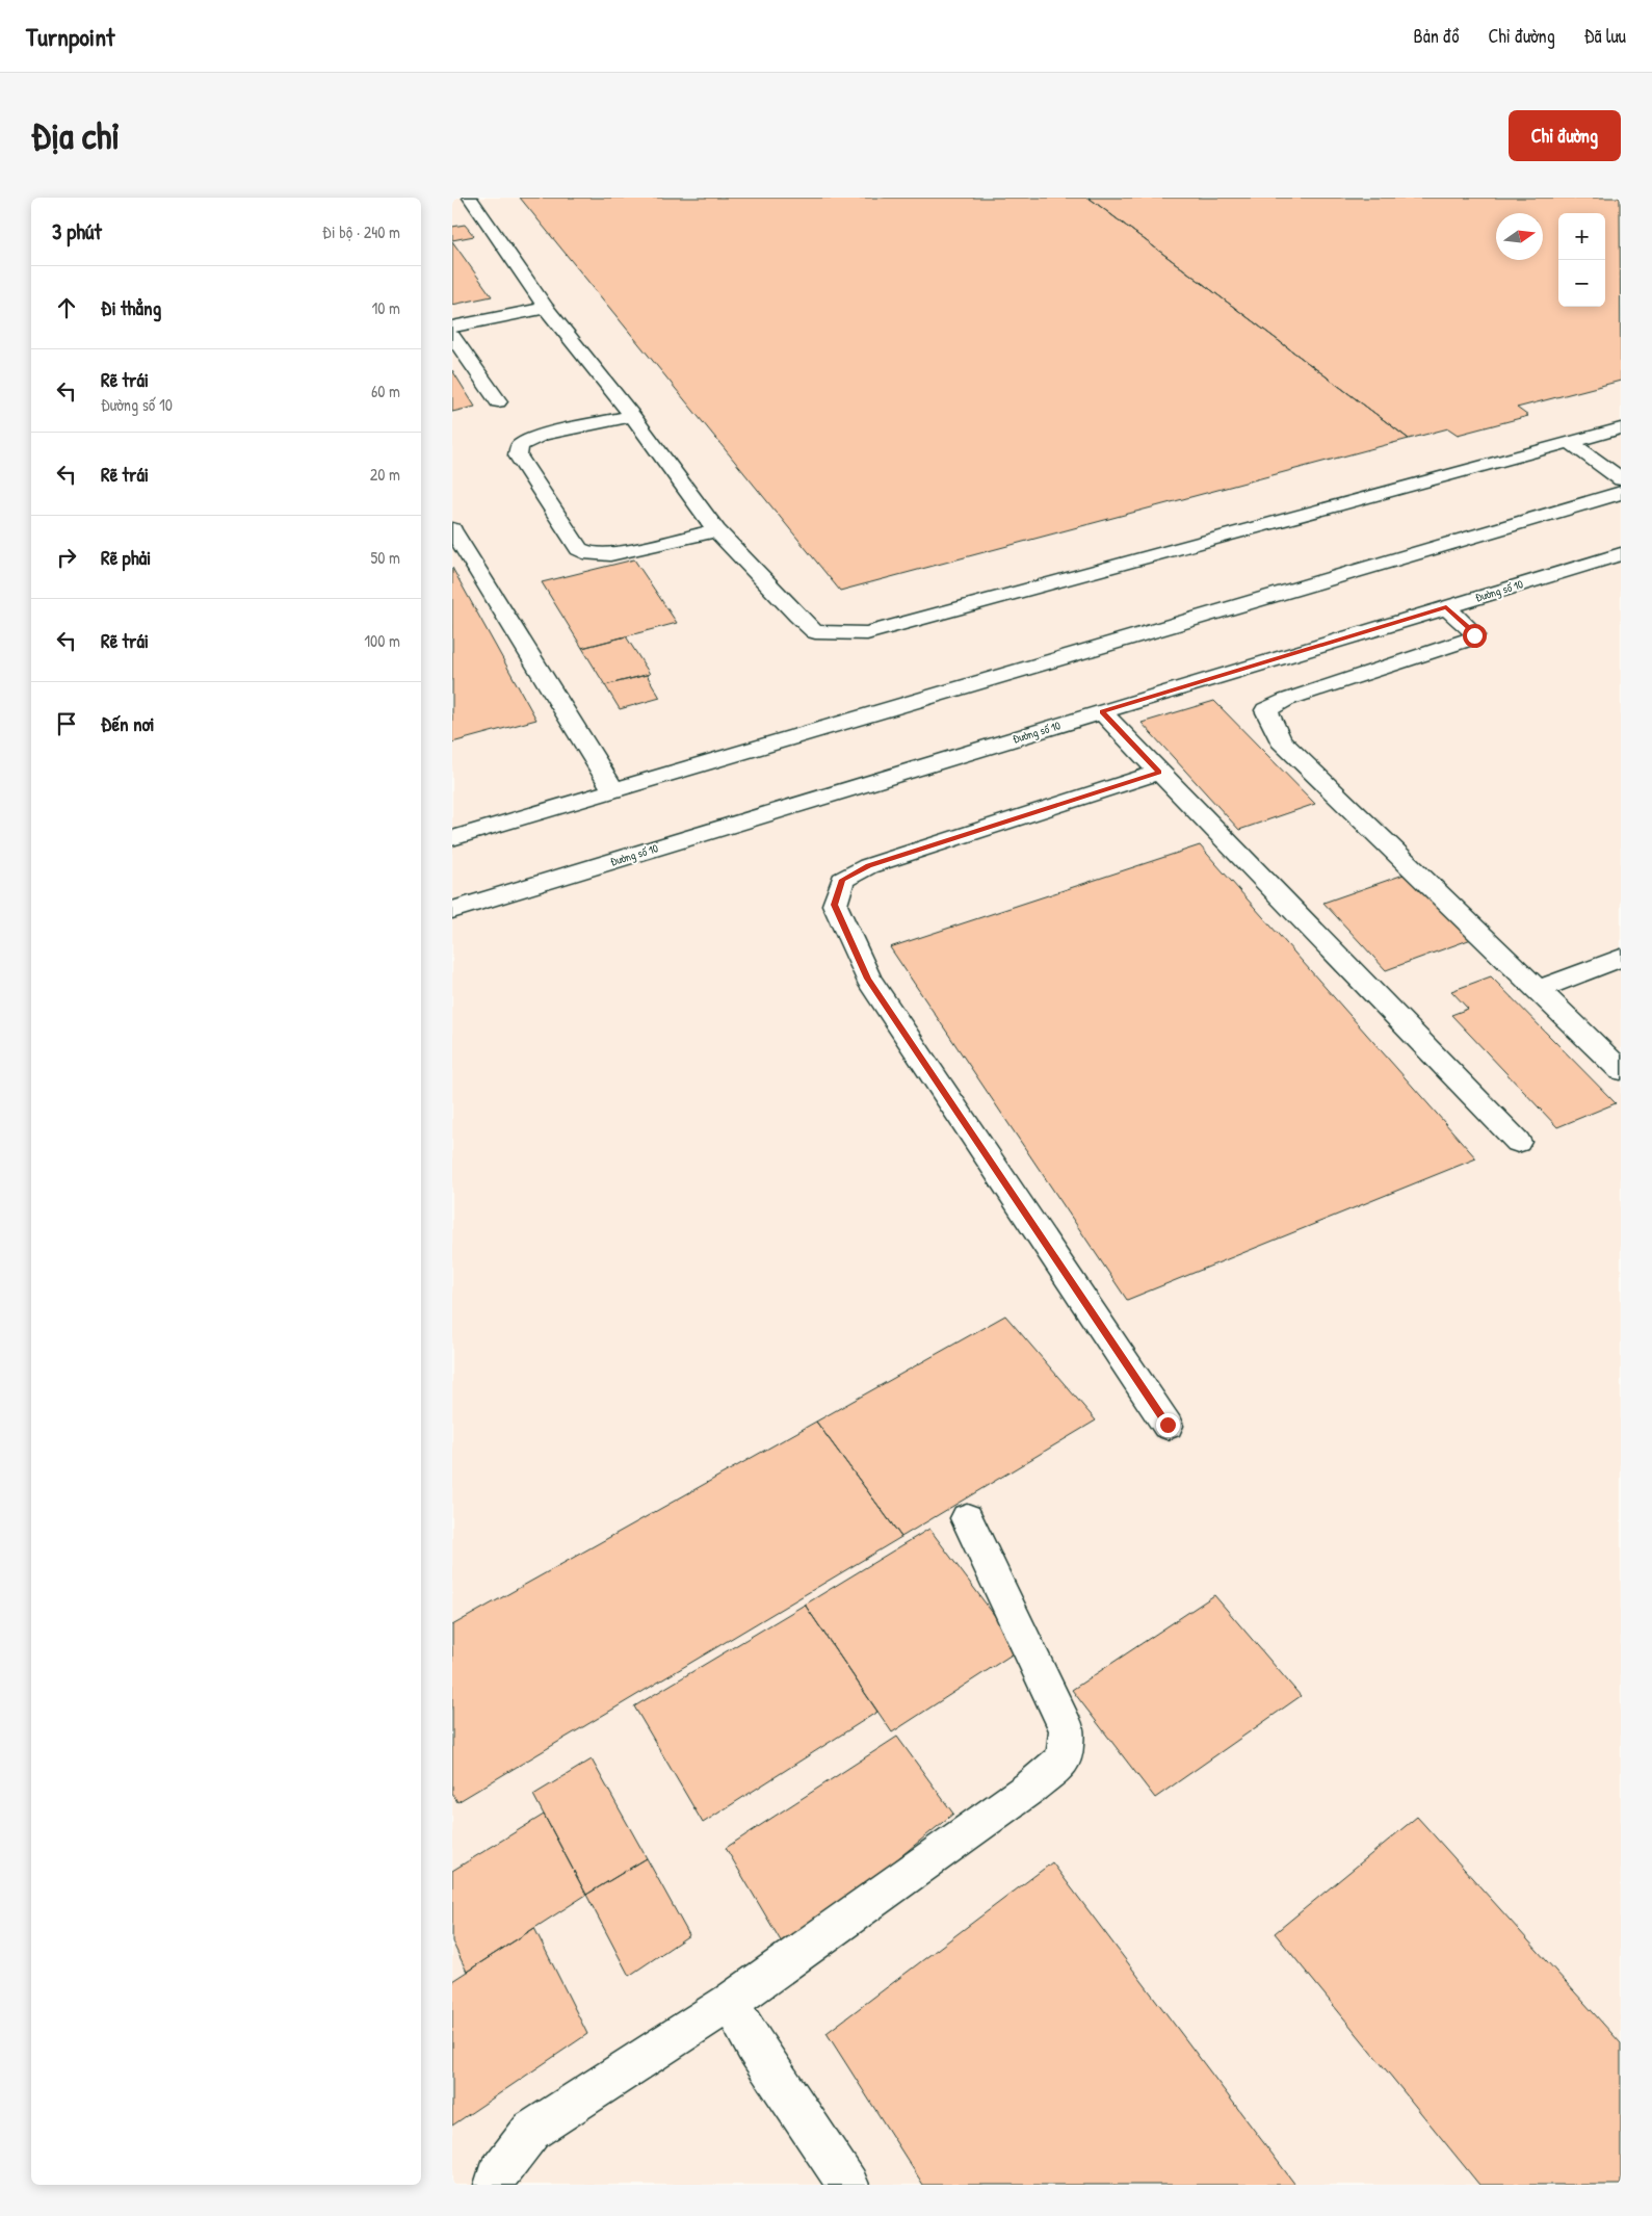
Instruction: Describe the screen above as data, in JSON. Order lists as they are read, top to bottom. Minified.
{"streets":{"street":["Đường số 10"]},"north":"right","page":{"header":"Turnpoint","nav":["Bản đồ","Chỉ đường","Đã lưu"],"buttons":"Chỉ đường","title":"Địa chỉ","heading":["3 phút","Đi bộ · 240 m"],"map_buttons":["+","−"],"list":[["Đi thẳng","10 m"],["Rẽ trái","Đường số 10","60 m"],["Rẽ trái","20 m"],["Rẽ phải","50 m"],["Rẽ trái","100 m"],"Đến nơi"]}}
